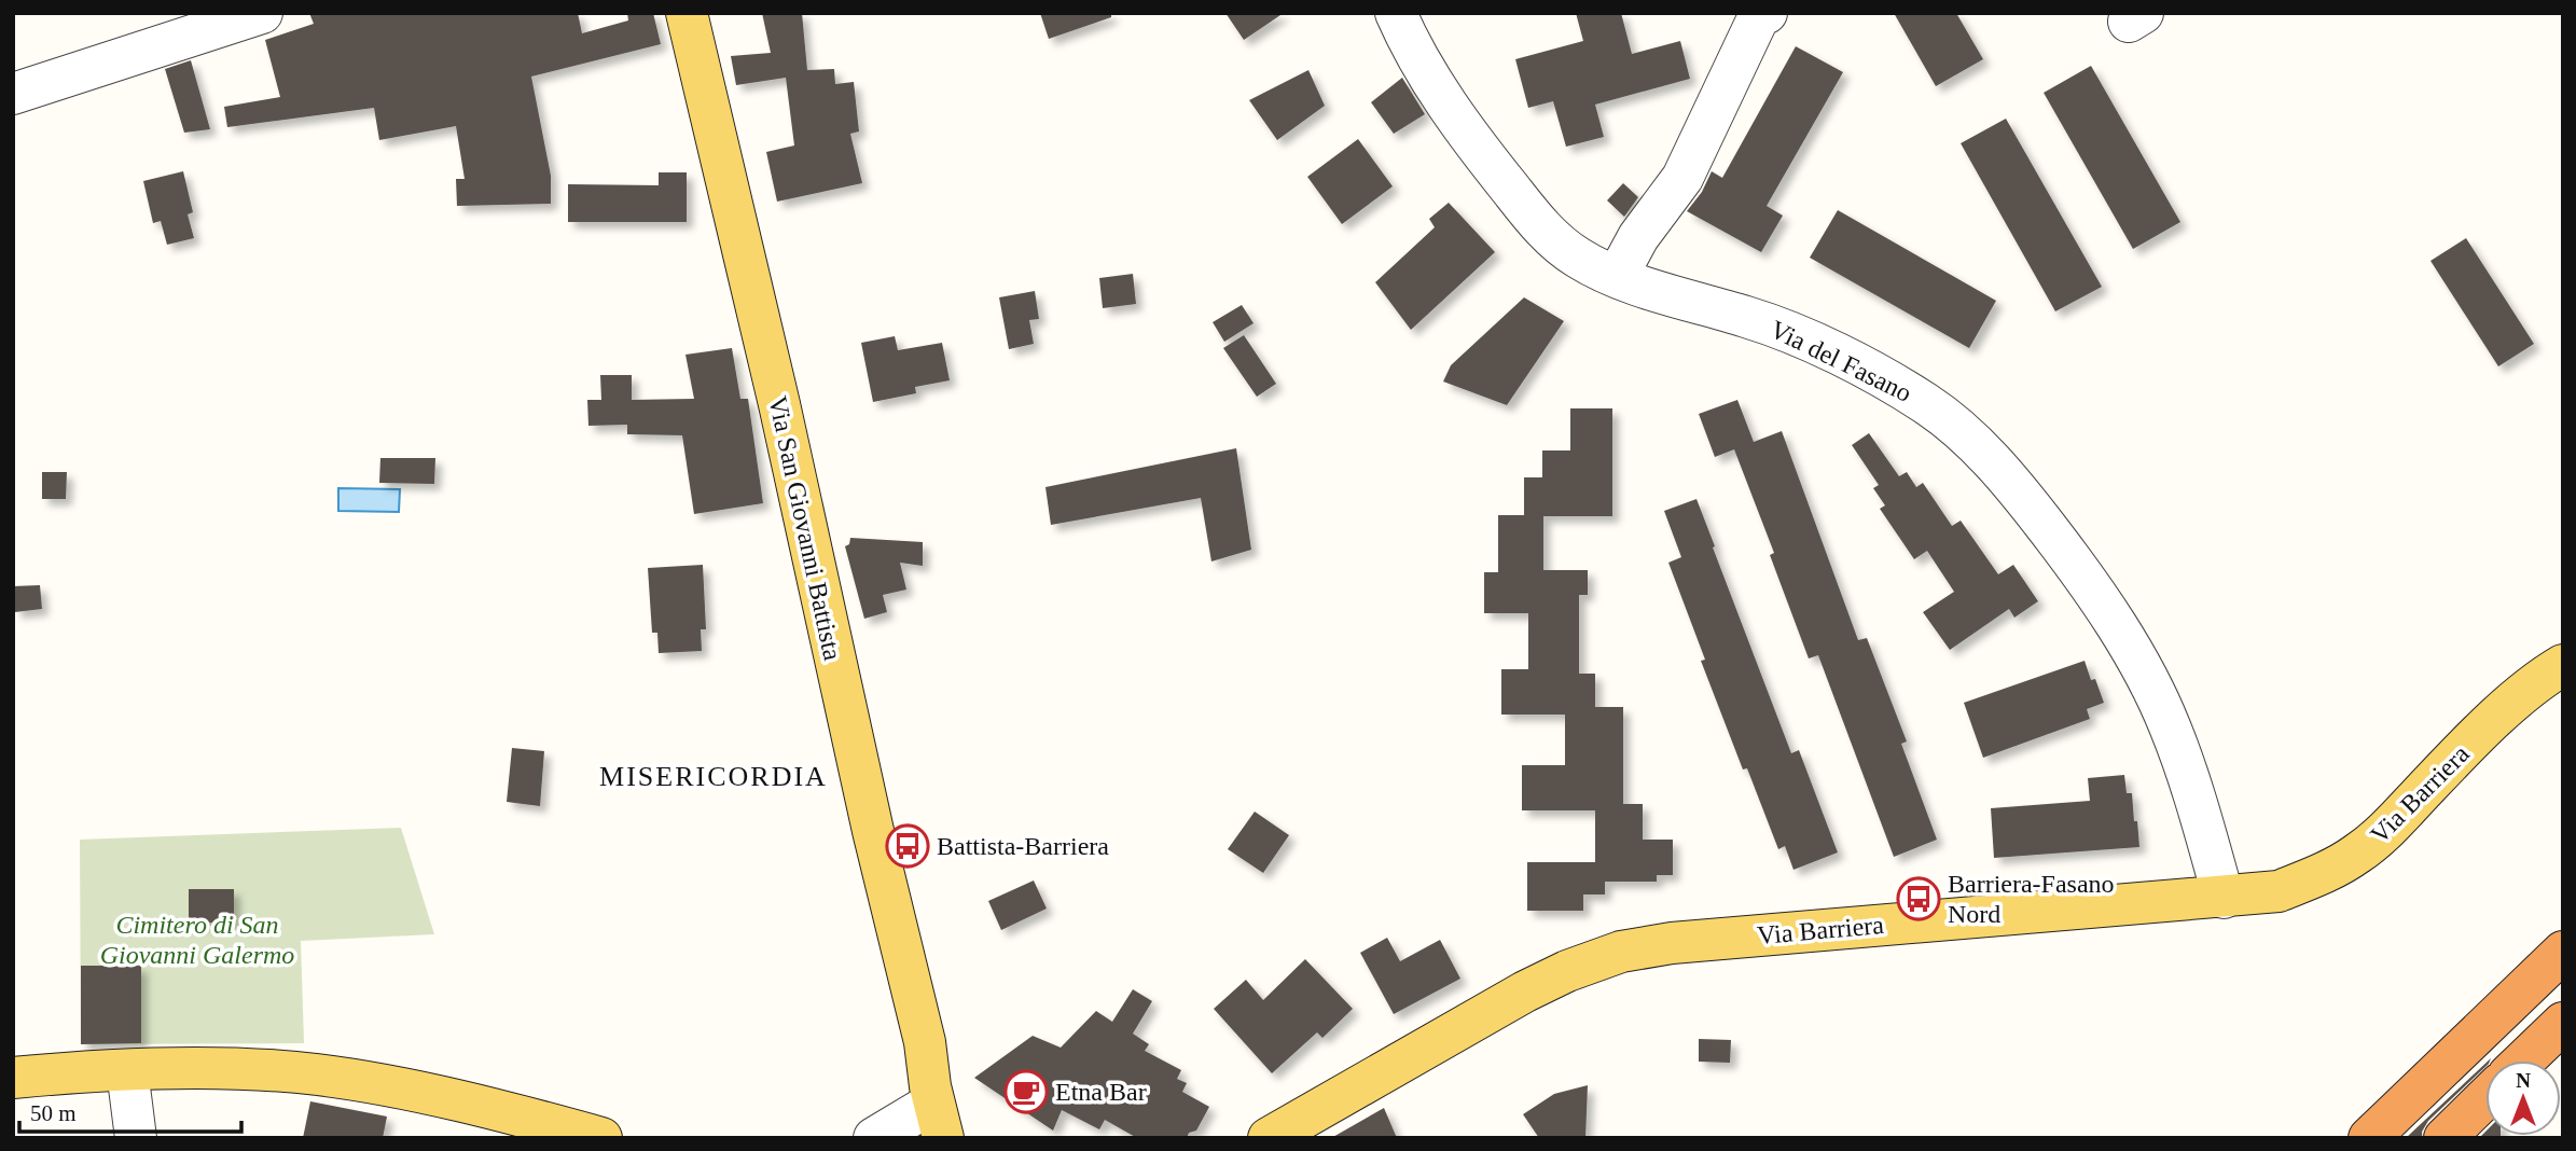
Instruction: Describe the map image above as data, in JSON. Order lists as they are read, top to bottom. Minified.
{"streets":{"main road":["Via San Giovanni Battista","Via Barriera"],"street":["Via del Fasano"]},"crossings":[["Via del Fasano","Via Barriera"]],"districts":["MISERICORDIA"],"parks":["Cimitero di San Giovanni Galermo"],"places":{"bus stop":["Battista-Barriera","Barriera-Fasano Nord"],"cafe":["Etna Bar"]},"scale_bar":"50 m","north":"top"}
